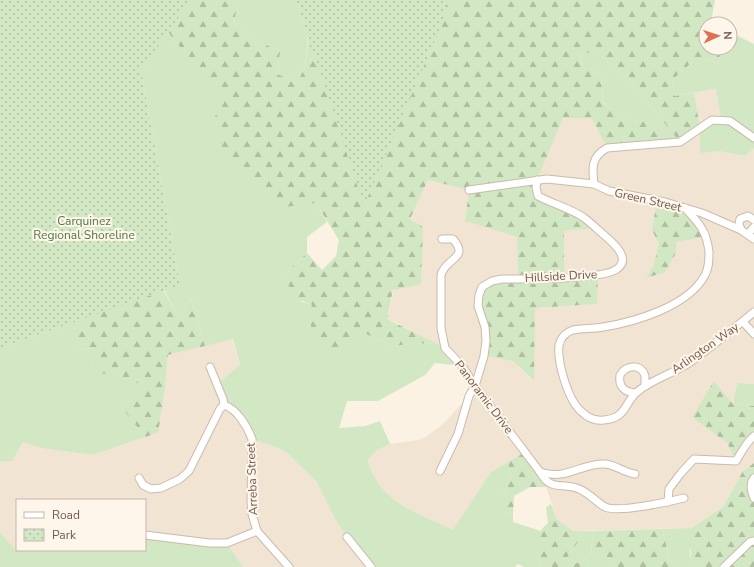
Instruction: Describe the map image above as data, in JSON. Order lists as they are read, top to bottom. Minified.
{"streets":{"street":["Green Street","Hillside Drive","Arlington Way","Panoramic Drive","Arreba Street"]},"crossings":[["Green Street","Hillside Drive"],["Green Street","Arlington Way"],["Hillside Drive","Panoramic Drive"]],"parks":["Carquinez Regional Shoreline"],"legend":["Road","Park"],"north":"right"}
